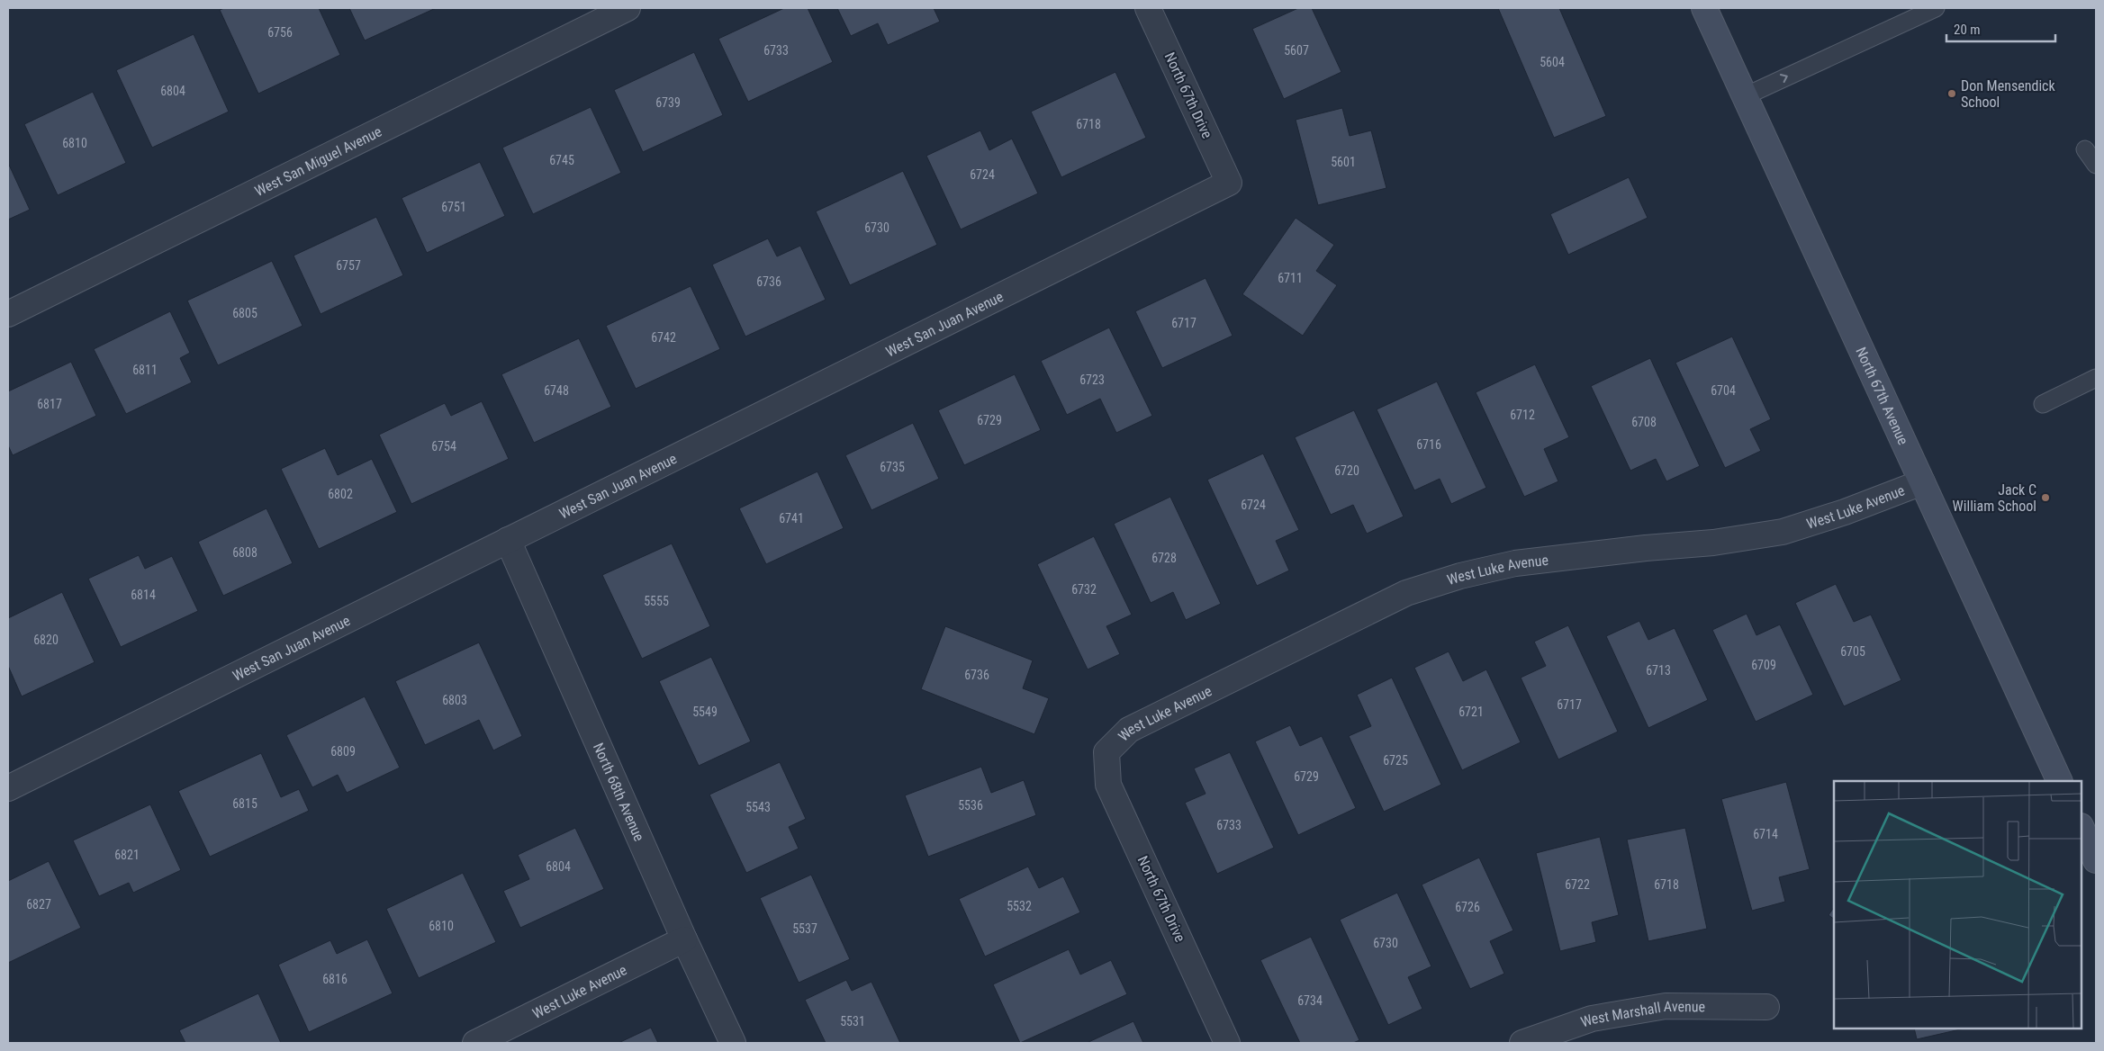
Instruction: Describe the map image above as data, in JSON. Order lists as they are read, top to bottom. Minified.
{"streets":{"main road":["North 67th Avenue"],"street":["North 67th Drive","West San Miguel Avenue","West San Juan Avenue","West Luke Avenue","North 68th Avenue","West Marshall Avenue"]},"crossings":[["North 67th Drive","West San Juan Avenue"],["North 67th Drive","West Luke Avenue"],["West San Juan Avenue","North 68th Avenue"],["North 67th Avenue","West Luke Avenue"],["West Luke Avenue","North 68th Avenue"]],"places":["Don Mensendick School","Jack C William School"],"house_numbers":["6756","6733","5607","5604","6804","6739","6718","6810","6745","5601","6724","6751","6730","6757","6711","6736","6805","6717","6742","6811","6723","6748","6704","6817","6712","6729","6708","6716","6754","6735","6720","6802","6724","6741","6808","6728","6732","6814","5555","6820","6705","6709","6713","6736","6803","6717","5549","6721","6809","6725","6729","6815","5536","5543","6733","6714","6821","6804","6722","6718","6827","5532","6726","6810","5537","6730","6816","6734","5531"],"scale_bar":"20 m"}
